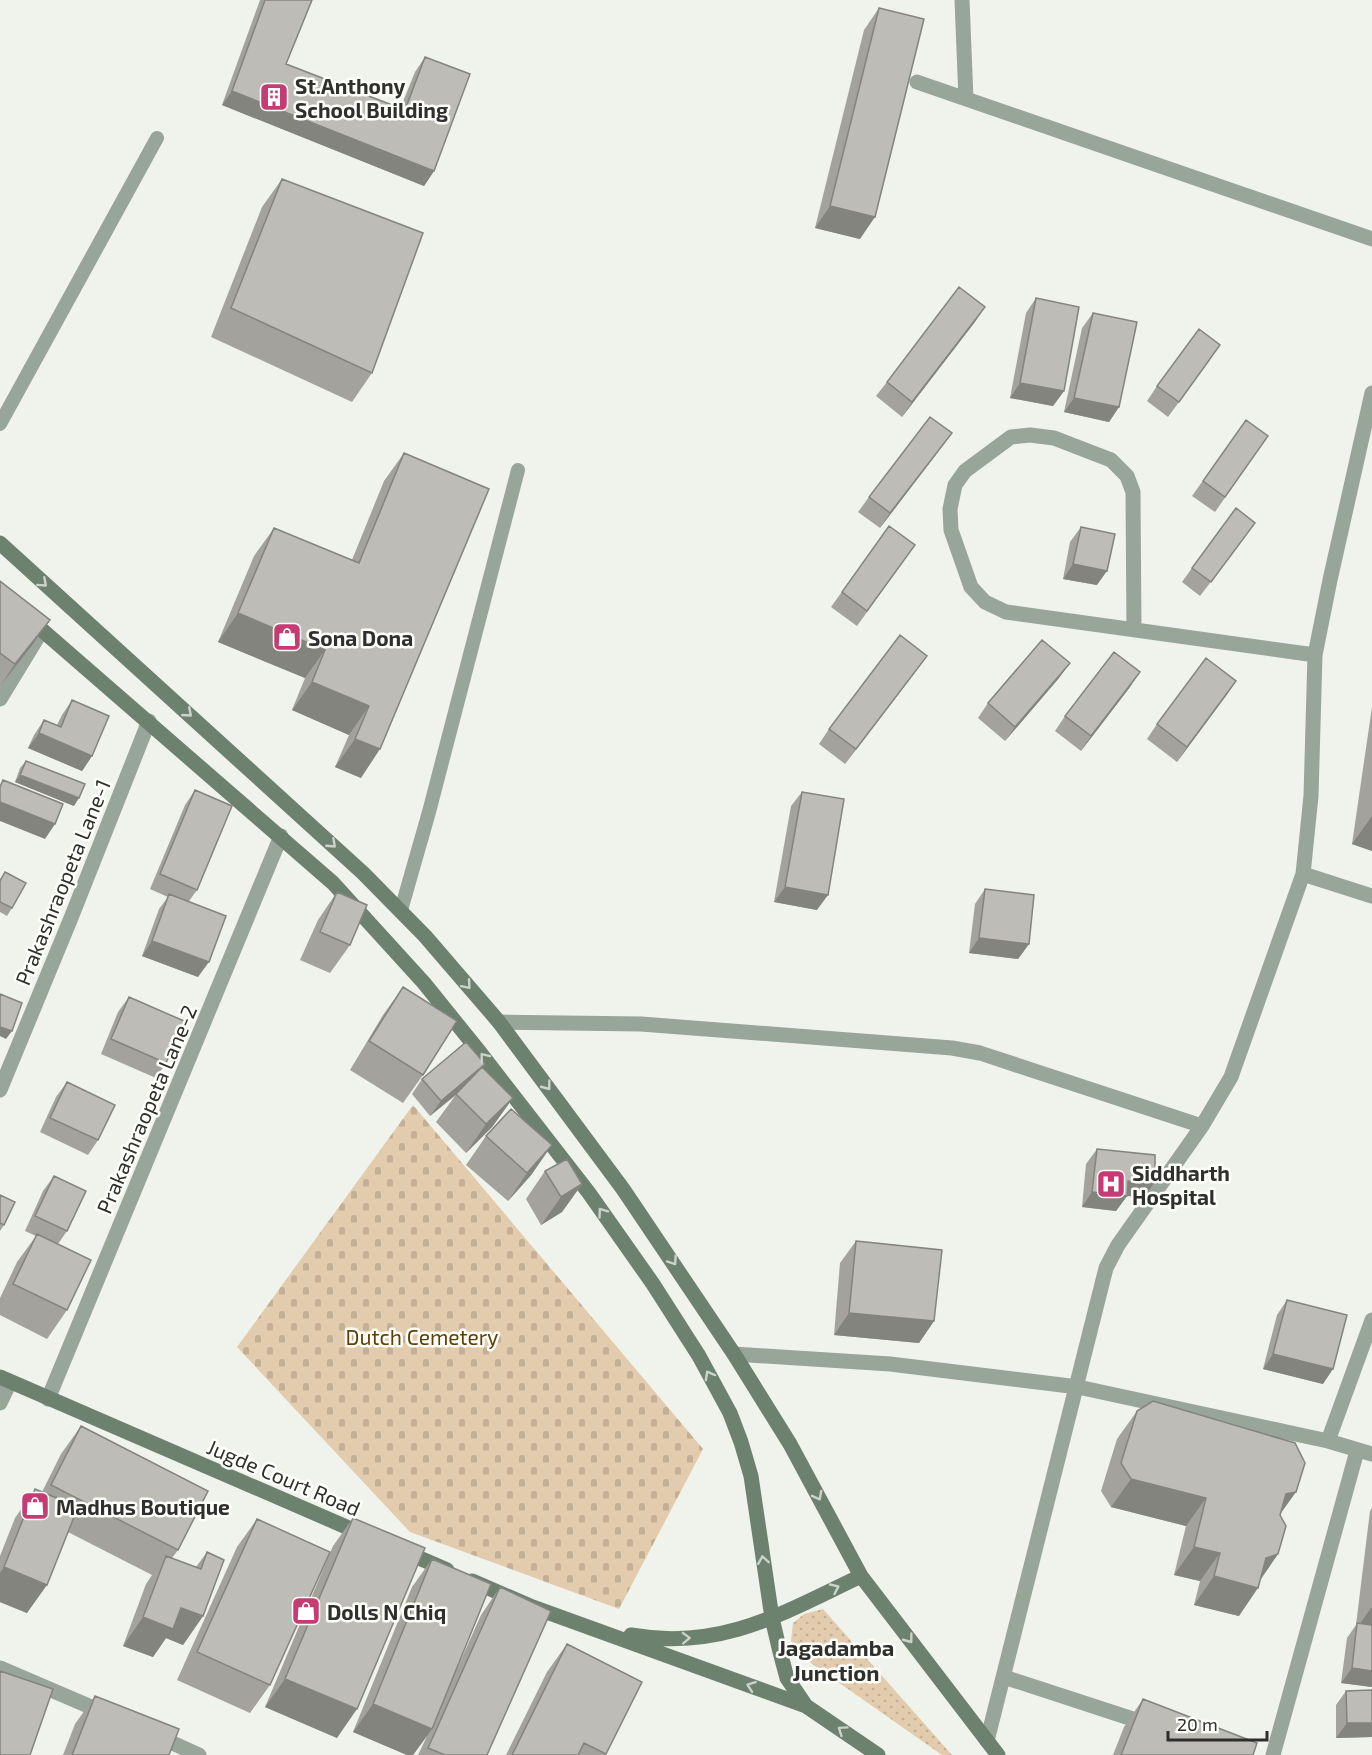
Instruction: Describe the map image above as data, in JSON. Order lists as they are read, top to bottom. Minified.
{"streets":{"main road":["Jugde Court Road"],"street":["Prakashraopeta Lane-1","Prakashraopeta Lane-2"]},"crossings":[["Prakashraopeta Lane-2","Jugde Court Road"]],"districts":["Jagadamba Junction"],"parks":["Dutch Cemetery"],"places":{"building":["St.Anthony School Building"],"shop":["Sona Dona","Madhus Boutique","Dolls N Chiq"],"hospital":["Siddharth Hospital"]},"scale_bar":"20 m"}
